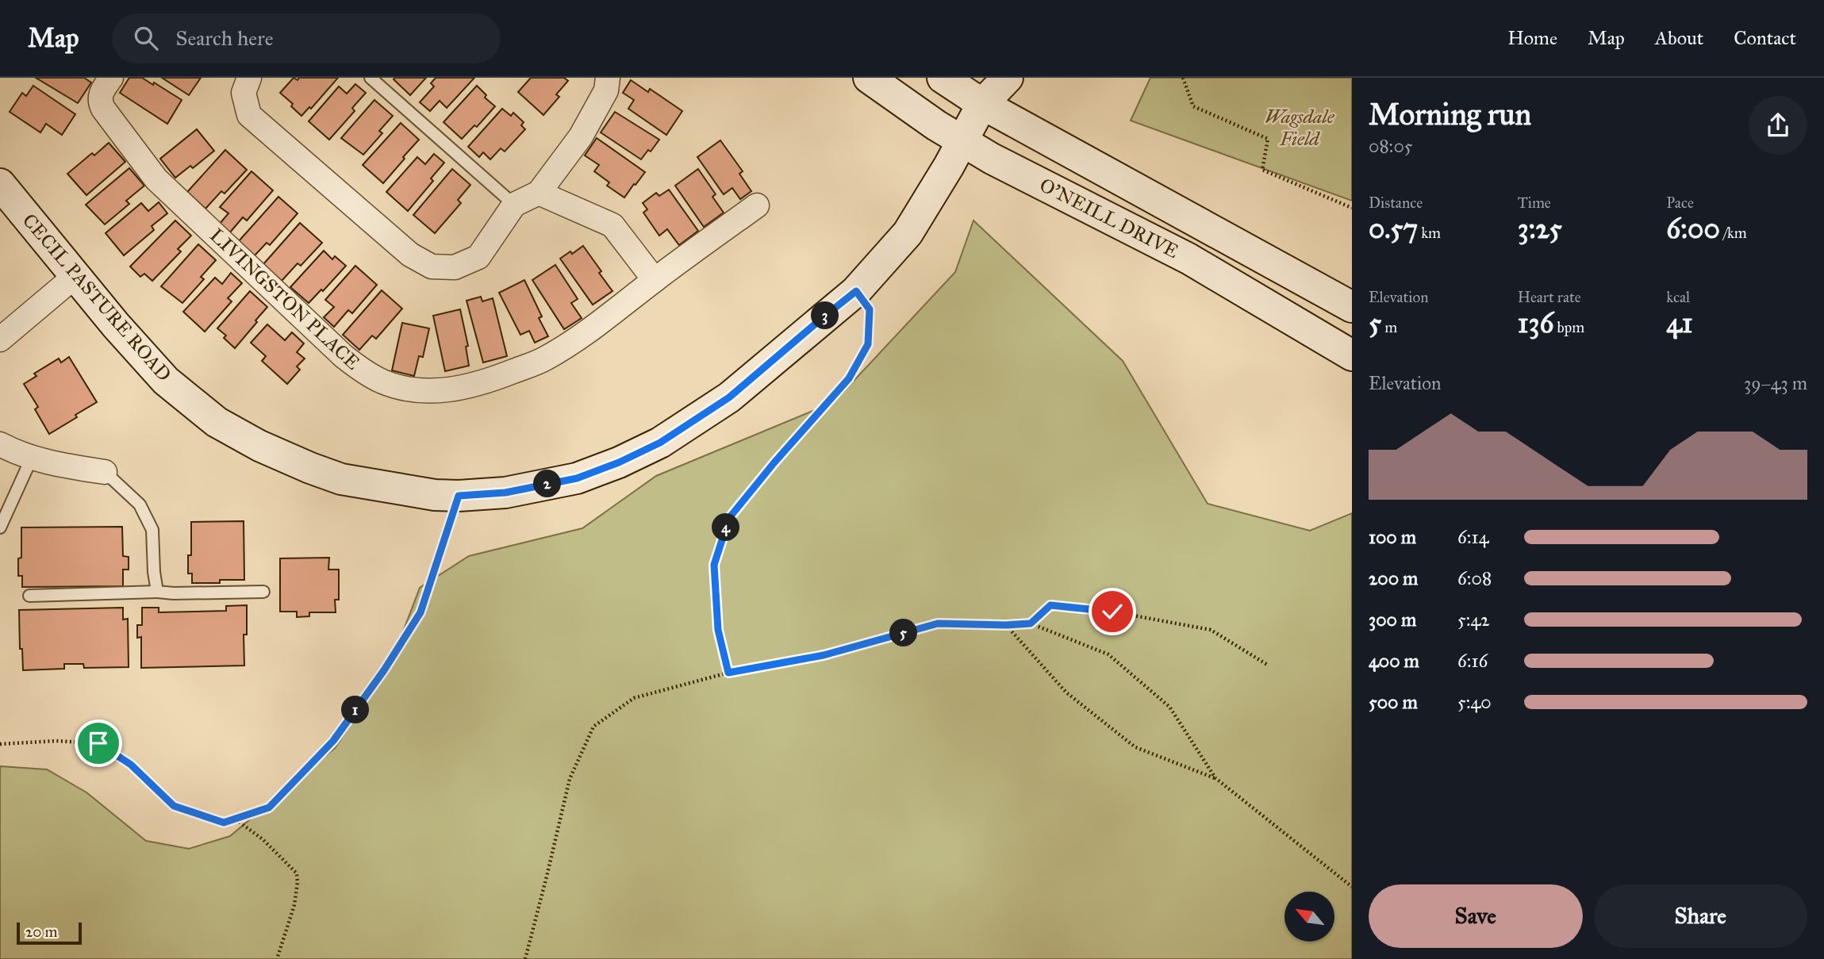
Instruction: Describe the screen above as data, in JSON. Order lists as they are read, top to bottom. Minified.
{"streets":{"street":["O'NEILL DRIVE","CECIL PASTURE ROAD","LIVINGSTON PLACE"]},"crossings":[["O'NEILL DRIVE","CECIL PASTURE ROAD"]],"parks":["Wagsdale Field"],"scale_bar":"20 m","north":"top left","page":{"header":"Map","search":"Search here","nav":["Home","Map","About","Contact"],"heading":["Morning run","08:05"],"stats":[["Distance","0.57 km"],["Time","3:25"],["Pace","6:00 /km"],["Elevation","5 m"],["Heart rate","136 bpm"],["kcal","41"]],"pins":["3","2","4","5","1"],"chart":["Elevation","39–43 m"],"list":[{"name":"100 m","note":"6:14"},{"name":"200 m","note":"6:08"},{"name":"300 m","note":"5:42"},{"name":"400 m","note":"6:16"},{"name":"500 m","note":"5:40"}],"buttons":["Save","Share"],"scale":"20 m"}}
